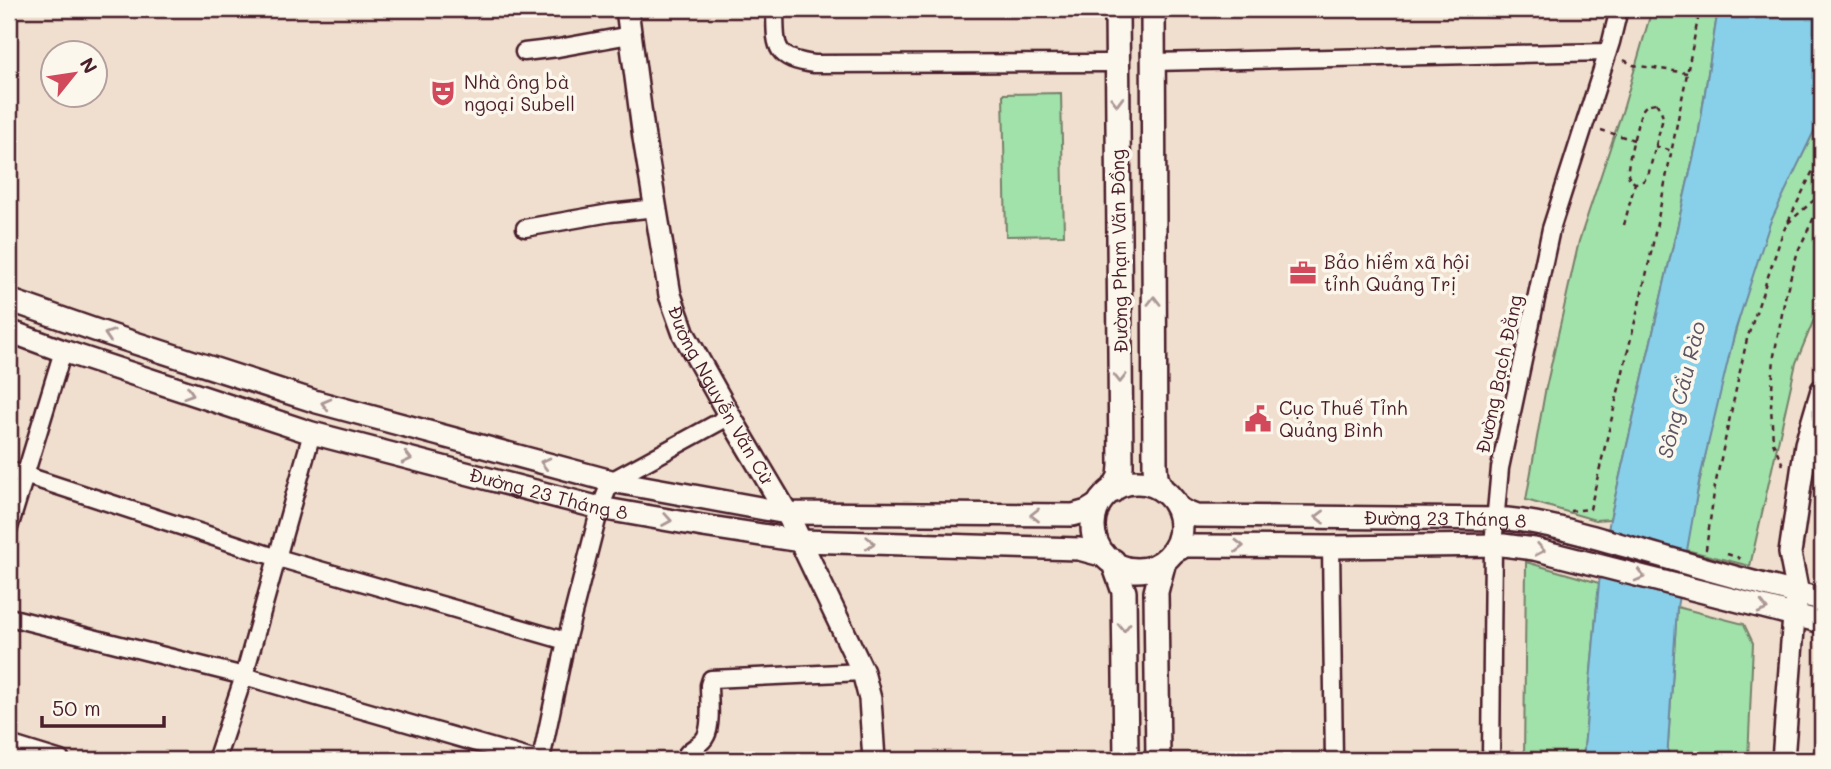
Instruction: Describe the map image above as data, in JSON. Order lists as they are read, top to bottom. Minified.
{"streets":{"main road":["Đường Phạm Văn Đồng"],"street":["Đường Bạch Đằng","Đường Nguyễn Văn Cừ","Đường 23 Tháng 8"]},"crossings":[["Đường Phạm Văn Đồng","Đường 23 Tháng 8"],["Đường Bạch Đằng","Đường 23 Tháng 8"],["Đường Nguyễn Văn Cừ","Đường 23 Tháng 8"]],"water":["Sông Cầu Rào"],"places":{"theatre":["Nhà ông bà ngoại Subell"],"office":["Bảo hiểm xã hội tỉnh Quảng Trị"],"public building":["Cục Thuế Tỉnh Quảng Bình"]},"scale_bar":"50 m","north":"top right"}
